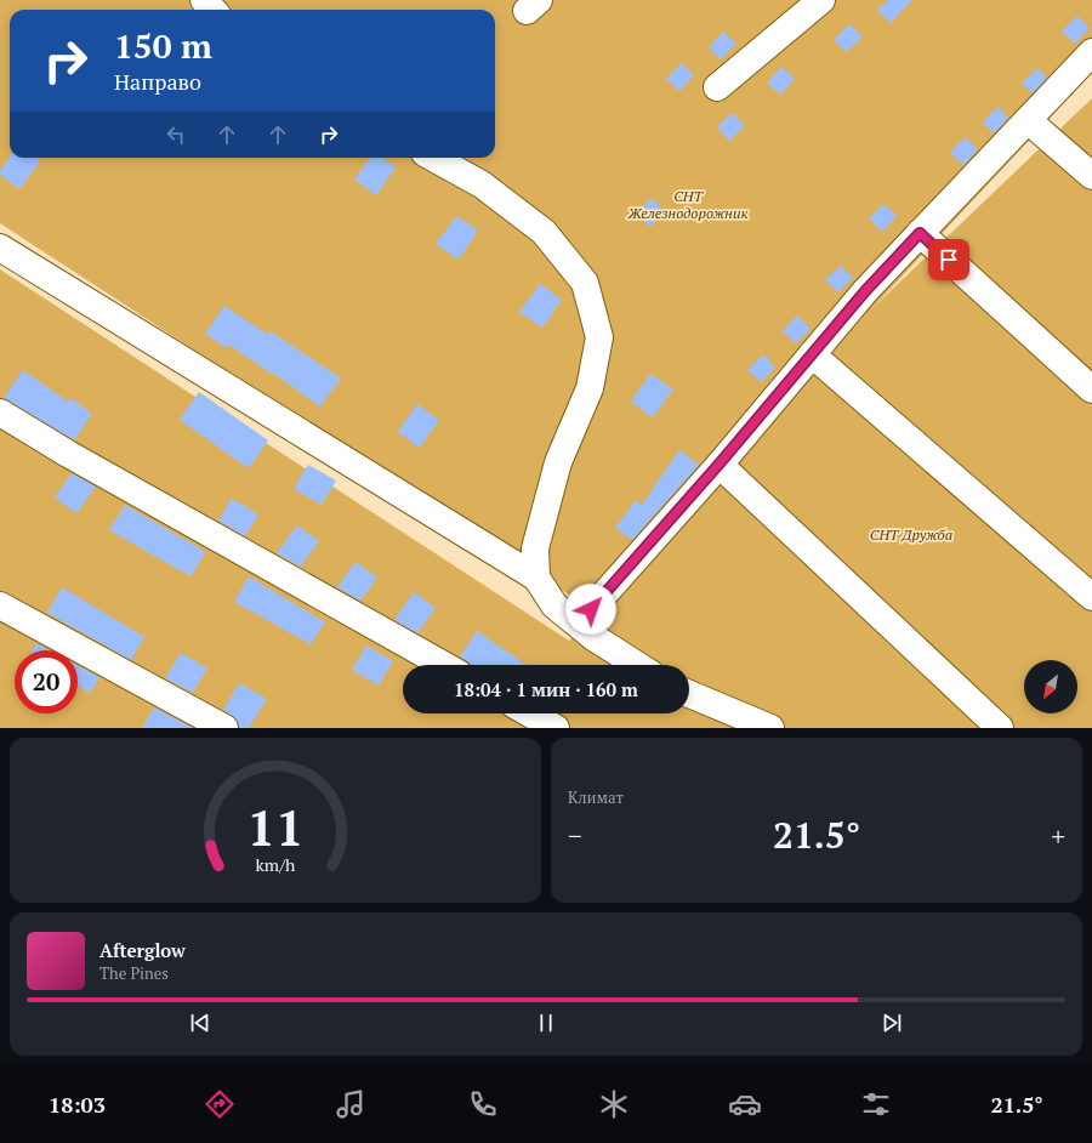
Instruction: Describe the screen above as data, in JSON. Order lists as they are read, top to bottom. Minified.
{"parks":["СНТ Железнодорожник","СНТ Дружба"],"north":"bottom left","page":{"turn":["150 m","Направо"],"limit":"20","trip":"18:04 · 1 мин · 160 m","tile":"Климат","heat":["−","21.5°","+"],"song":["Afterglow","The Pines"],"tabs":["18:03","21.5°"],"gauge":["11","km/h"]}}
